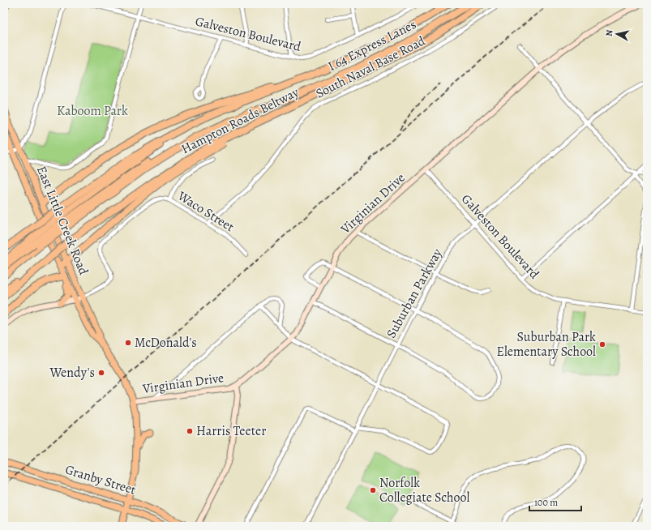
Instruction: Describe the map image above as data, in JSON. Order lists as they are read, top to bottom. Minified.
{"streets":{"highway":["I 64 Express Lanes","Hampton Roads Beltway"],"main road":["East Little Creek Road","Granby Street"],"street":["Galveston Boulevard","South Naval Base Road","Virginian Drive","Waco Street","Suburban Parkway"]},"crossings":[["Galveston Boulevard","Virginian Drive"],["Galveston Boulevard","Suburban Parkway"],["South Naval Base Road","Waco Street"],["Virginian Drive","East Little Creek Road"],["Waco Street","East Little Creek Road"],["East Little Creek Road","Granby Street"]],"parks":["Kaboom Park"],"places":["McDonald's","Suburban Park Elementary School","Wendy's","Harris Teeter","Norfolk Collegiate School"],"scale_bar":"100 m","north":"left"}
